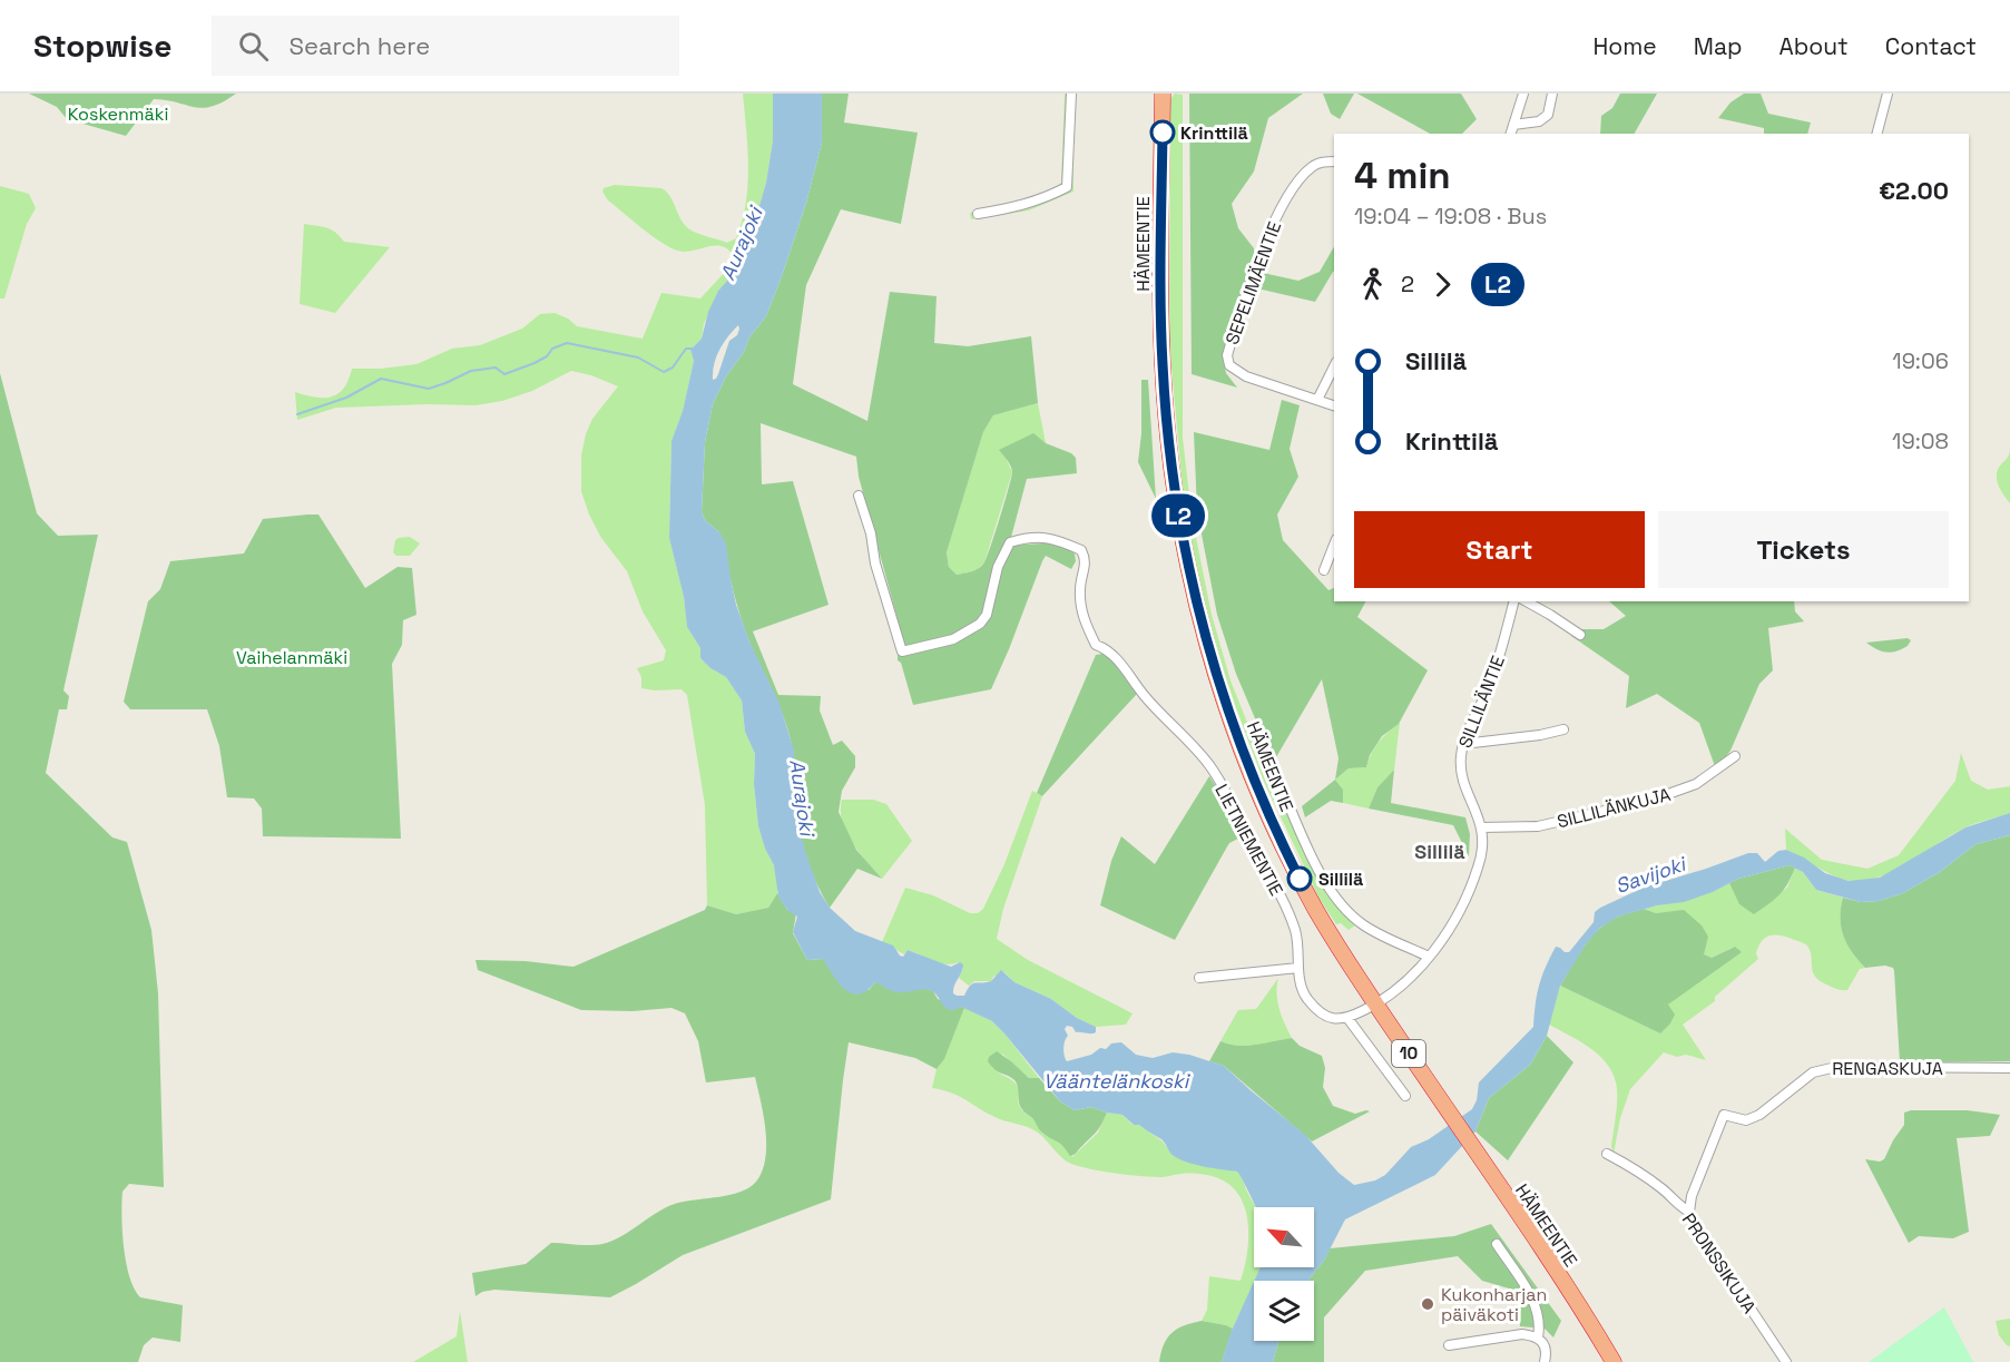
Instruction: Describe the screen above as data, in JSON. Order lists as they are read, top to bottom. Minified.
{"streets":{"highway":["HÄMEENTIE","10"],"street":["SEPELIMÄENTIE","SILLILÄNTIE","SILLILÄNKUJA","LIETNIEMENTIE","RENGASKUJA","PRONSSIKUJA"]},"crossings":[["HÄMEENTIE","SILLILÄNTIE"],["SILLILÄNTIE","SILLILÄNKUJA"],["RENGASKUJA","PRONSSIKUJA"]],"districts":["Sillilä"],"water":["Aurajoki","Savijoki","Vääntelänkoski"],"parks":["Koskenmäki","Vaihelanmäki"],"places":["Krinttilä","Sillilä","Kukonharjan päiväkoti"],"lines":["bus line L2"],"north":"top left","page":{"header":"Stopwise","search":"Search here","nav":["Home","Map","About","Contact"],"on_map":"L2","heading":["4 min","19:04 – 19:08 · Bus","€2.00"],"legs":["2","L2"],"list":[{"name":"Sillilä","value":"19:06"},{"name":"Krinttilä","value":"19:08"}],"buttons":["Start","Tickets"]}}
